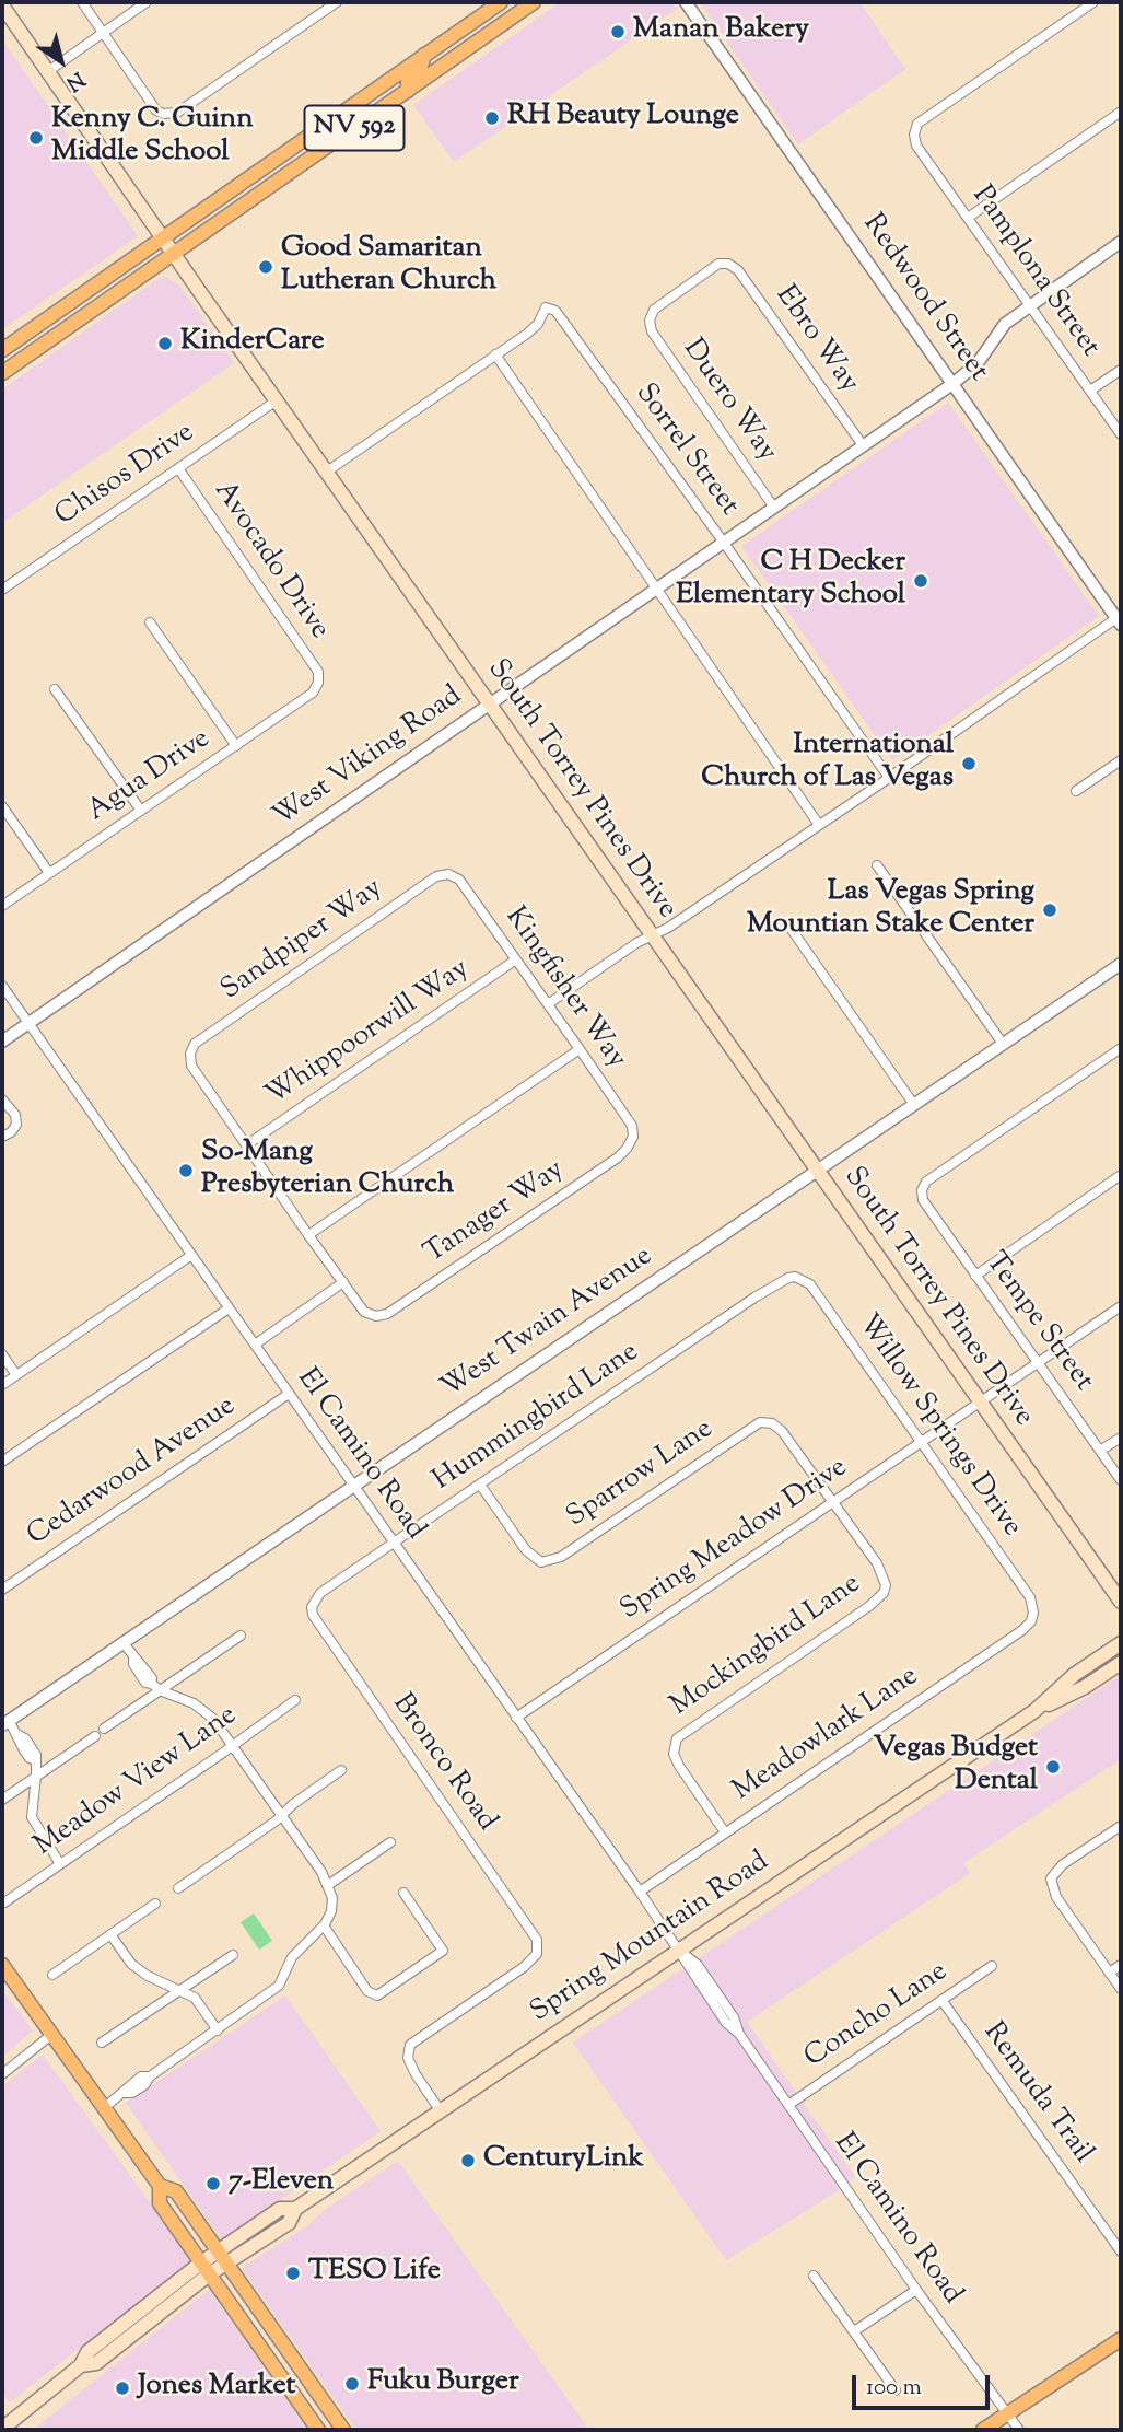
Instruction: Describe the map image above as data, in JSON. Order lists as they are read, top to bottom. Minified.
{"streets":{"main road":["NV 592","South Torrey Pines Drive","Spring Mountain Road"],"street":["Pamplona Street","Redwood Street","Ebro Way","Duero Way","Sorrel Street","Chisos Drive","Avocado Drive","West Viking Road","Agua Drive","Sandpiper Way","Kingfisher Way","Whippoorwill Way","Tanager Way","Tempe Street","West Twain Avenue","Hummingbird Lane","Willow Springs Drive","El Camino Road","Cedarwood Avenue","Sparrow Lane","Spring Meadow Drive","Mockingbird Lane","Meadowlark Lane","Bronco Road","Meadow View Lane","Concho Lane","Remuda Trail"]},"crossings":[["NV 592","South Torrey Pines Drive"],["Pamplona Street","West Viking Road"],["Redwood Street","West Viking Road"],["Ebro Way","Duero Way"],["Ebro Way","West Viking Road"],["Duero Way","West Viking Road"],["Sorrel Street","West Viking Road"],["Chisos Drive","Avocado Drive"],["Chisos Drive","South Torrey Pines Drive"],["Avocado Drive","Agua Drive"],["West Viking Road","South Torrey Pines Drive"],["West Viking Road","El Camino Road"],["South Torrey Pines Drive","West Twain Avenue"],["South Torrey Pines Drive","Spring Meadow Drive"],["Sandpiper Way","Kingfisher Way"],["Sandpiper Way","Whippoorwill Way"],["Kingfisher Way","Whippoorwill Way"],["Kingfisher Way","Tanager Way"],["Tempe Street","Spring Meadow Drive"],["West Twain Avenue","El Camino Road"],["Hummingbird Lane","Willow Springs Drive"],["Hummingbird Lane","El Camino Road"],["Hummingbird Lane","Sparrow Lane"],["Hummingbird Lane","Bronco Road"],["Willow Springs Drive","Spring Meadow Drive"],["Willow Springs Drive","Meadowlark Lane"],["El Camino Road","Cedarwood Avenue"],["El Camino Road","Spring Meadow Drive"],["El Camino Road","Meadowlark Lane"],["El Camino Road","Spring Mountain Road"],["El Camino Road","Concho Lane"],["Sparrow Lane","Spring Meadow Drive"],["Sparrow Lane","Mockingbird Lane"],["Spring Meadow Drive","Mockingbird Lane"],["Mockingbird Lane","Meadowlark Lane"],["Bronco Road","Spring Mountain Road"],["Concho Lane","Remuda Trail"]],"places":["Manan Bakery","RH Beauty Lounge","Kenny C. Guinn Middle School","Good Samaritan Lutheran Church","KinderCare","C H Decker Elementary School","International Church of Las Vegas","Las Vegas Spring Mountian Stake Center","So-Mang Presbyterian Church","Vegas Budget Dental","CenturyLink","7-Eleven","TESO Life","Fuku Burger","Jones Market"],"scale_bar":"100 m","north":"bottom right"}
